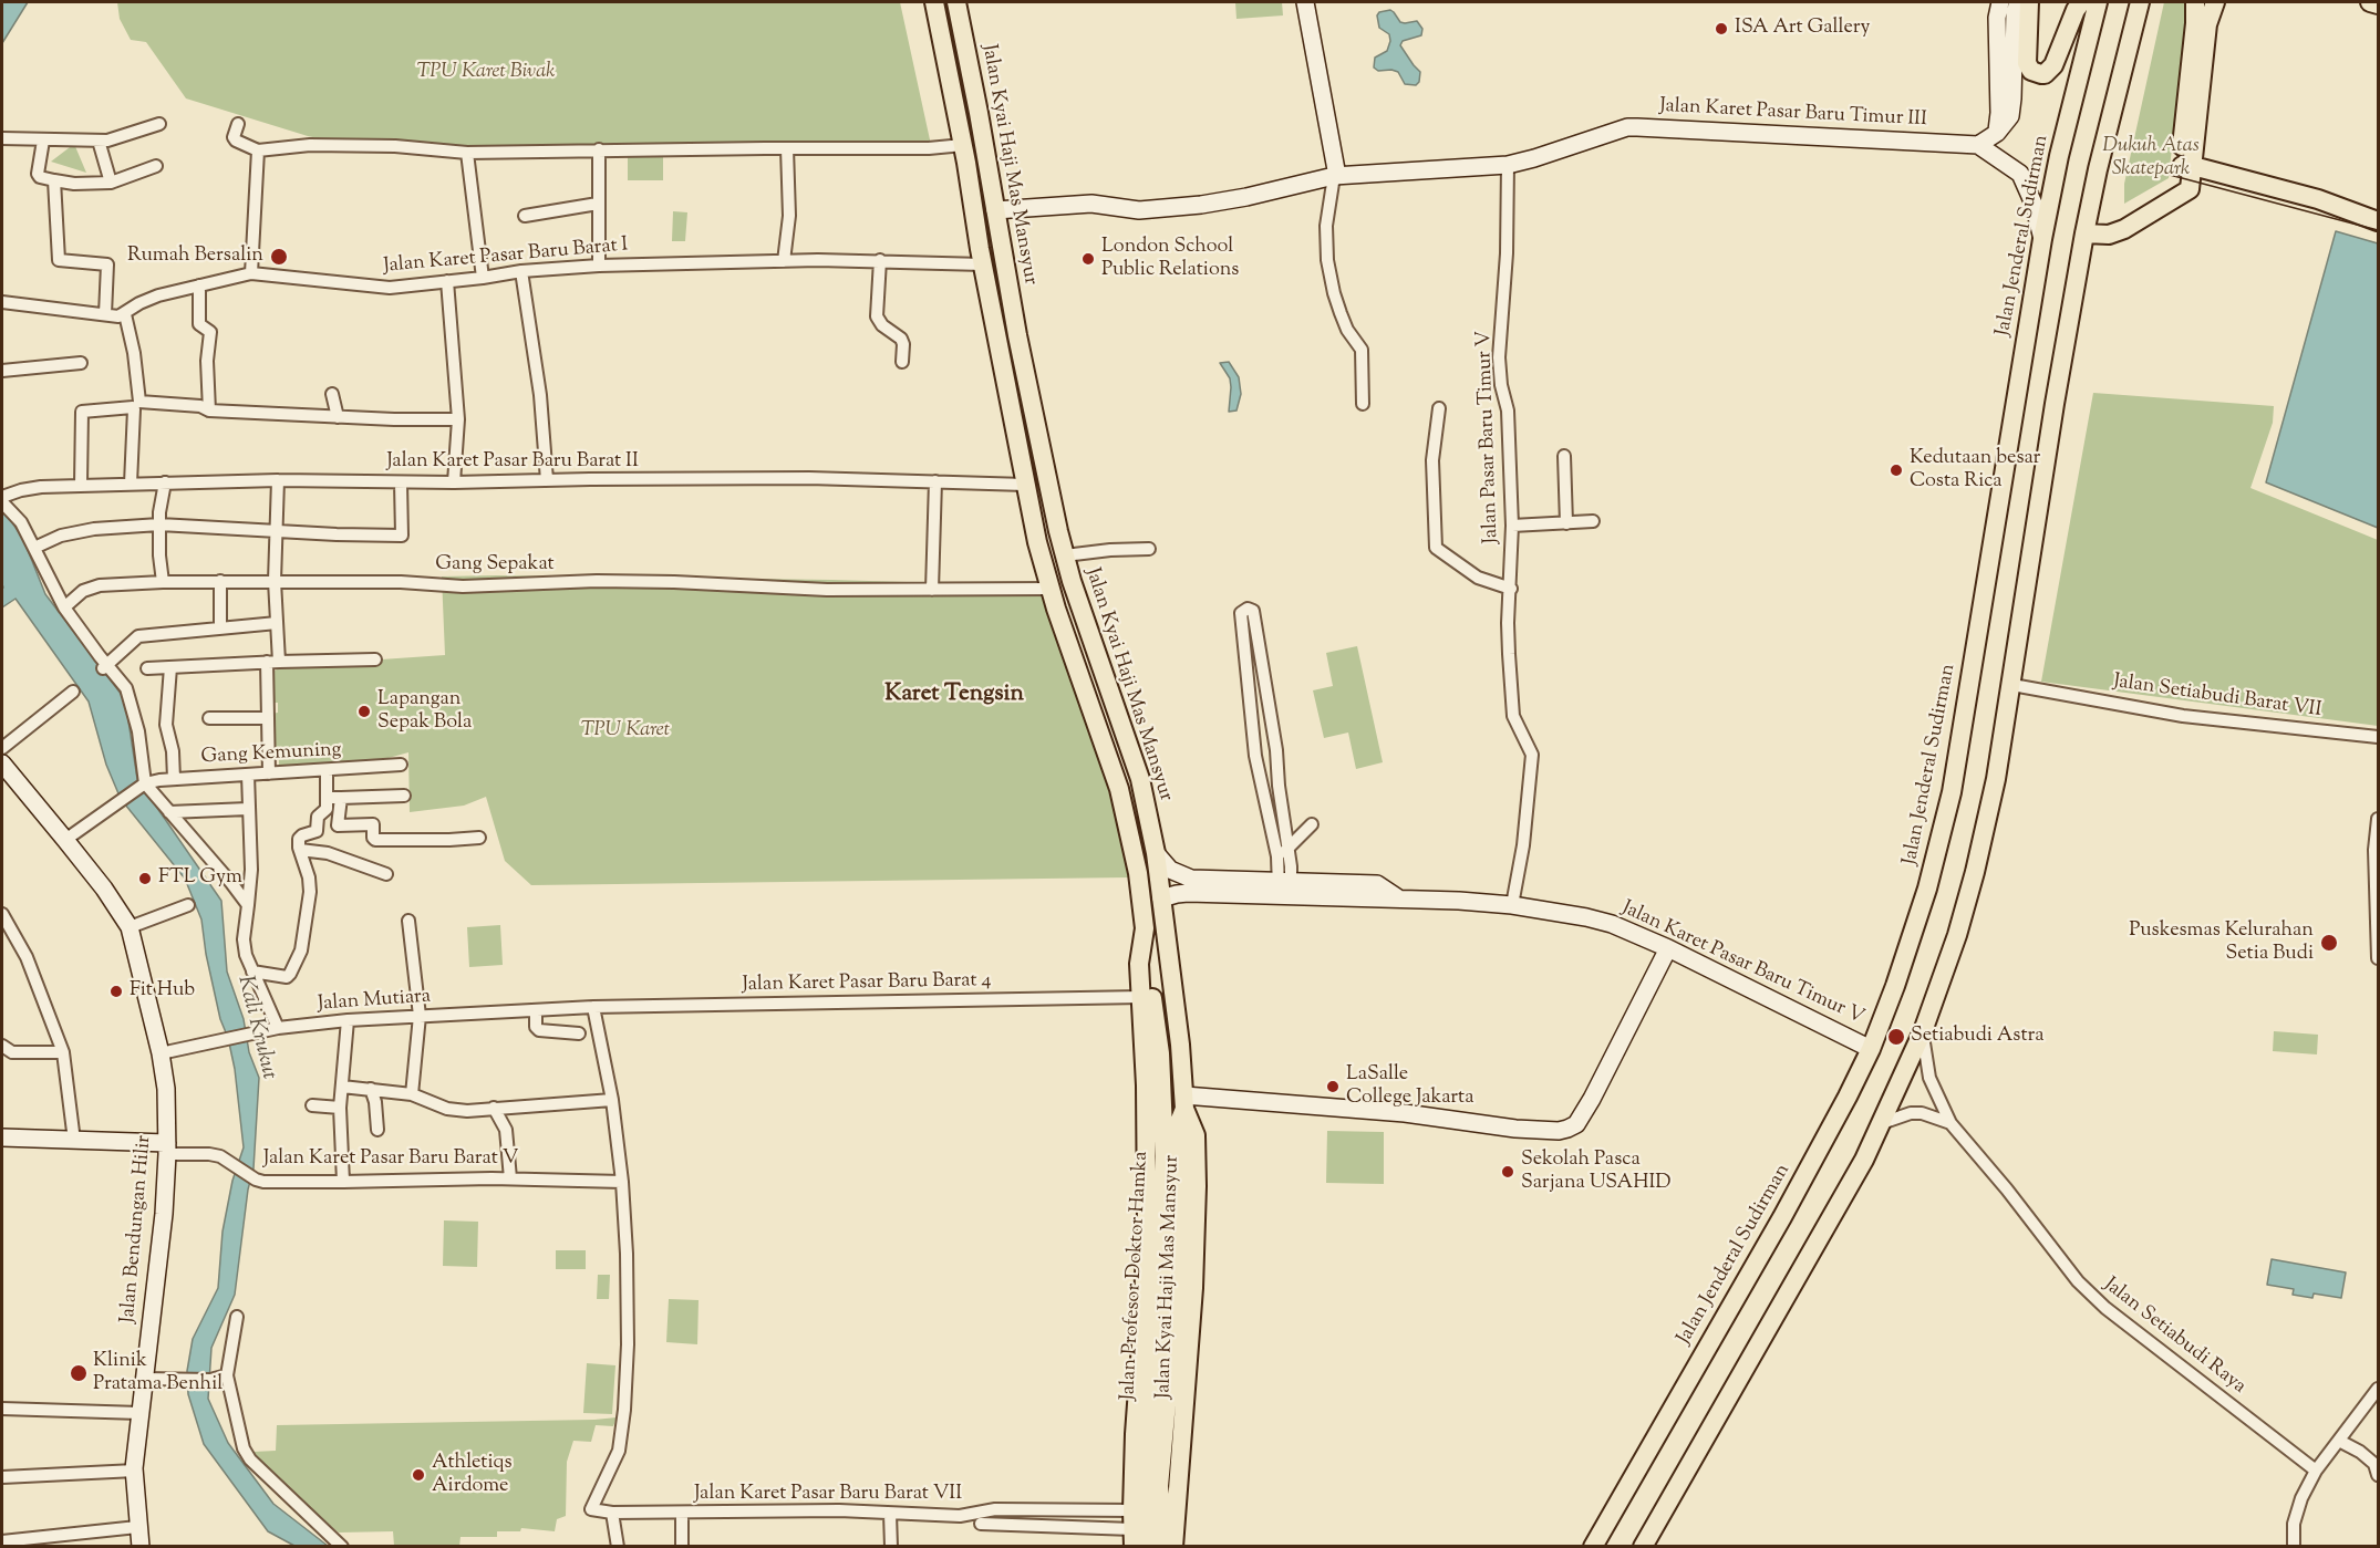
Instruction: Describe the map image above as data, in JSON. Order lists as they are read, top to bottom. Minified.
{"streets":{"main road":["Jalan Kyai Haji Mas Mansyur","Jalan Jenderal Sudirman","Jalan Profesor Doktor Hamka"],"street":["Jalan Karet Pasar Baru Timur III","Jalan Karet Pasar Baru Barat I","Jalan Pasar Baru Timur V","Jalan Karet Pasar Baru Barat II","Gang Sepakat","Jalan Setiabudi Barat VII","Gang Kemuning","Jalan Karet Pasar Baru Timur V","Jalan Karet Pasar Baru Barat 4","Jalan Mutiara","Jalan Karet Pasar Baru Barat V","Jalan Bendungan Hilir","Jalan Setiabudi Raya","Jalan Karet Pasar Baru Barat VII"]},"crossings":[["Jalan Karet Pasar Baru Timur III","Jalan Kyai Haji Mas Mansyur"],["Jalan Karet Pasar Baru Timur III","Jalan Pasar Baru Timur V"],["Jalan Kyai Haji Mas Mansyur","Jalan Karet Pasar Baru Barat I"],["Jalan Kyai Haji Mas Mansyur","Jalan Karet Pasar Baru Barat II"],["Jalan Kyai Haji Mas Mansyur","Gang Sepakat"],["Jalan Kyai Haji Mas Mansyur","Jalan Karet Pasar Baru Timur V"],["Jalan Kyai Haji Mas Mansyur","Jalan Karet Pasar Baru Barat 4"],["Jalan Kyai Haji Mas Mansyur","Jalan Profesor Doktor Hamka"],["Jalan Kyai Haji Mas Mansyur","Jalan Karet Pasar Baru Barat VII"],["Jalan Jenderal Sudirman","Jalan Karet Pasar Baru Timur V"],["Jalan Pasar Baru Timur V","Jalan Karet Pasar Baru Timur V"],["Jalan Karet Pasar Baru Barat II","Gang Sepakat"],["Jalan Karet Pasar Baru Barat II","Gang Kemuning"],["Jalan Karet Pasar Baru Barat 4","Jalan Mutiara"],["Jalan Mutiara","Jalan Bendungan Hilir"],["Jalan Karet Pasar Baru Barat V","Jalan Bendungan Hilir"],["Jalan Karet Pasar Baru Barat V","Jalan Karet Pasar Baru Barat VII"]],"districts":["Karet Tengsin"],"water":["Kali Krukut"],"parks":["TPU Karet Bivak","Dukuh Atas Skatepark","TPU Karet"],"places":["ISA Art Gallery","Rumah Bersalin","London School Public Relations","Kedutaan besar Costa Rica","Lapangan Sepak Bola","FTL Gym","Puskesmas Kelurahan Setia Budi","Fit Hub","Setiabudi Astra","LaSalle College Jakarta","Sekolah Pasca Sarjana USAHID","Klinik Pratama Benhil","Athletiqs Airdome"]}
